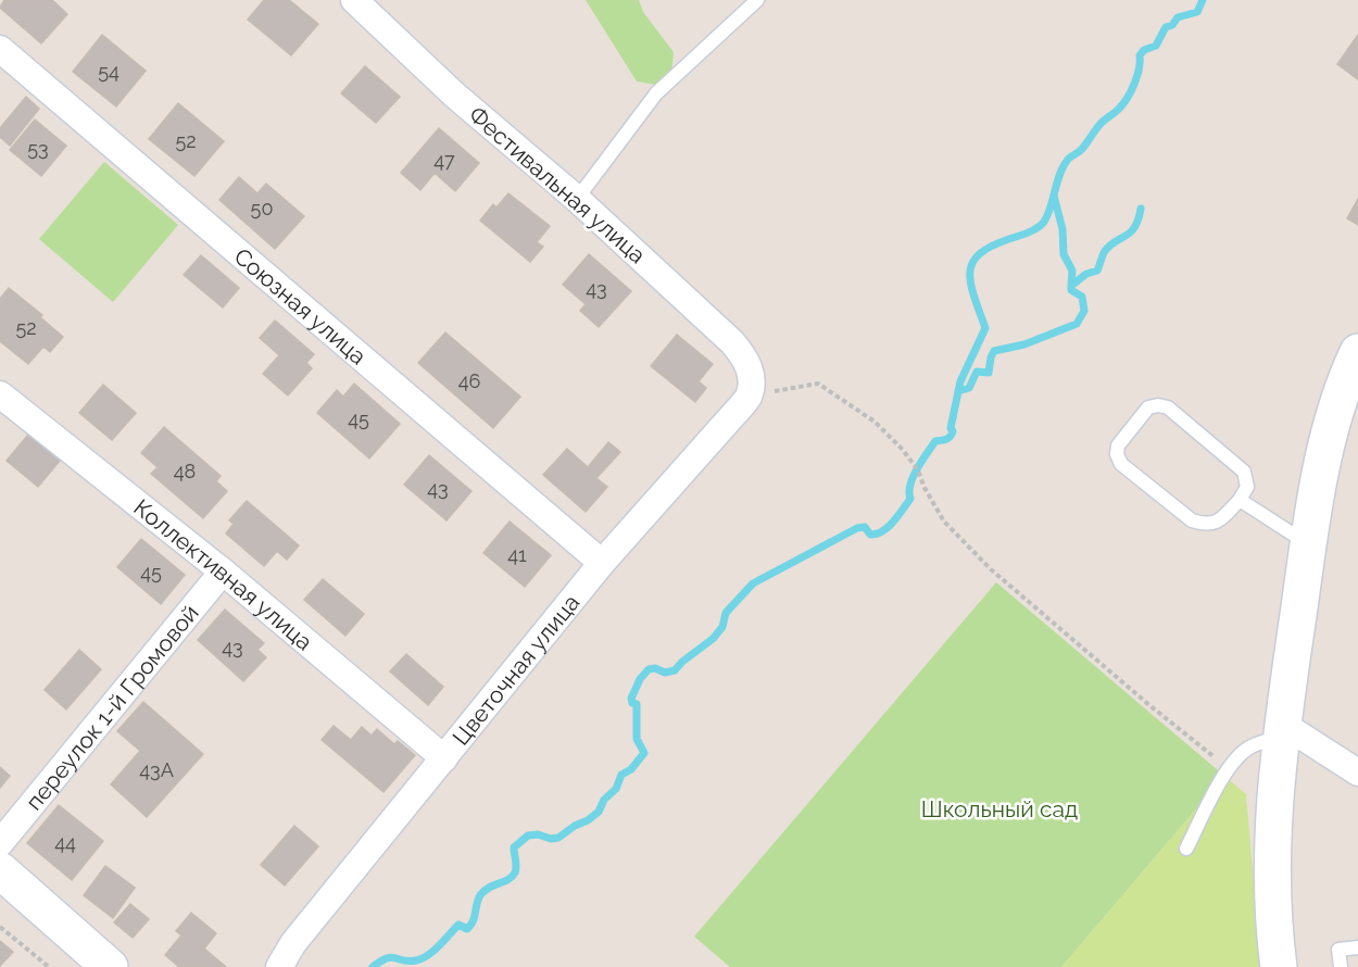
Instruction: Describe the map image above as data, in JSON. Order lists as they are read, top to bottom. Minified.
{"streets":{"street":["Фестивальная улица","Союзная улица","Коллективная улица","Цветочная улица","переулок 1-й Громовой"]},"crossings":[["Фестивальная улица","Цветочная улица"],["Союзная улица","Цветочная улица"],["Коллективная улица","Цветочная улица"],["Коллективная улица","переулок 1-й Громовой"]],"parks":["Школьный сад"],"house_numbers":["54","52","53","47","50","43","52","46","45","48","43","41","45","43","43А","44"]}
